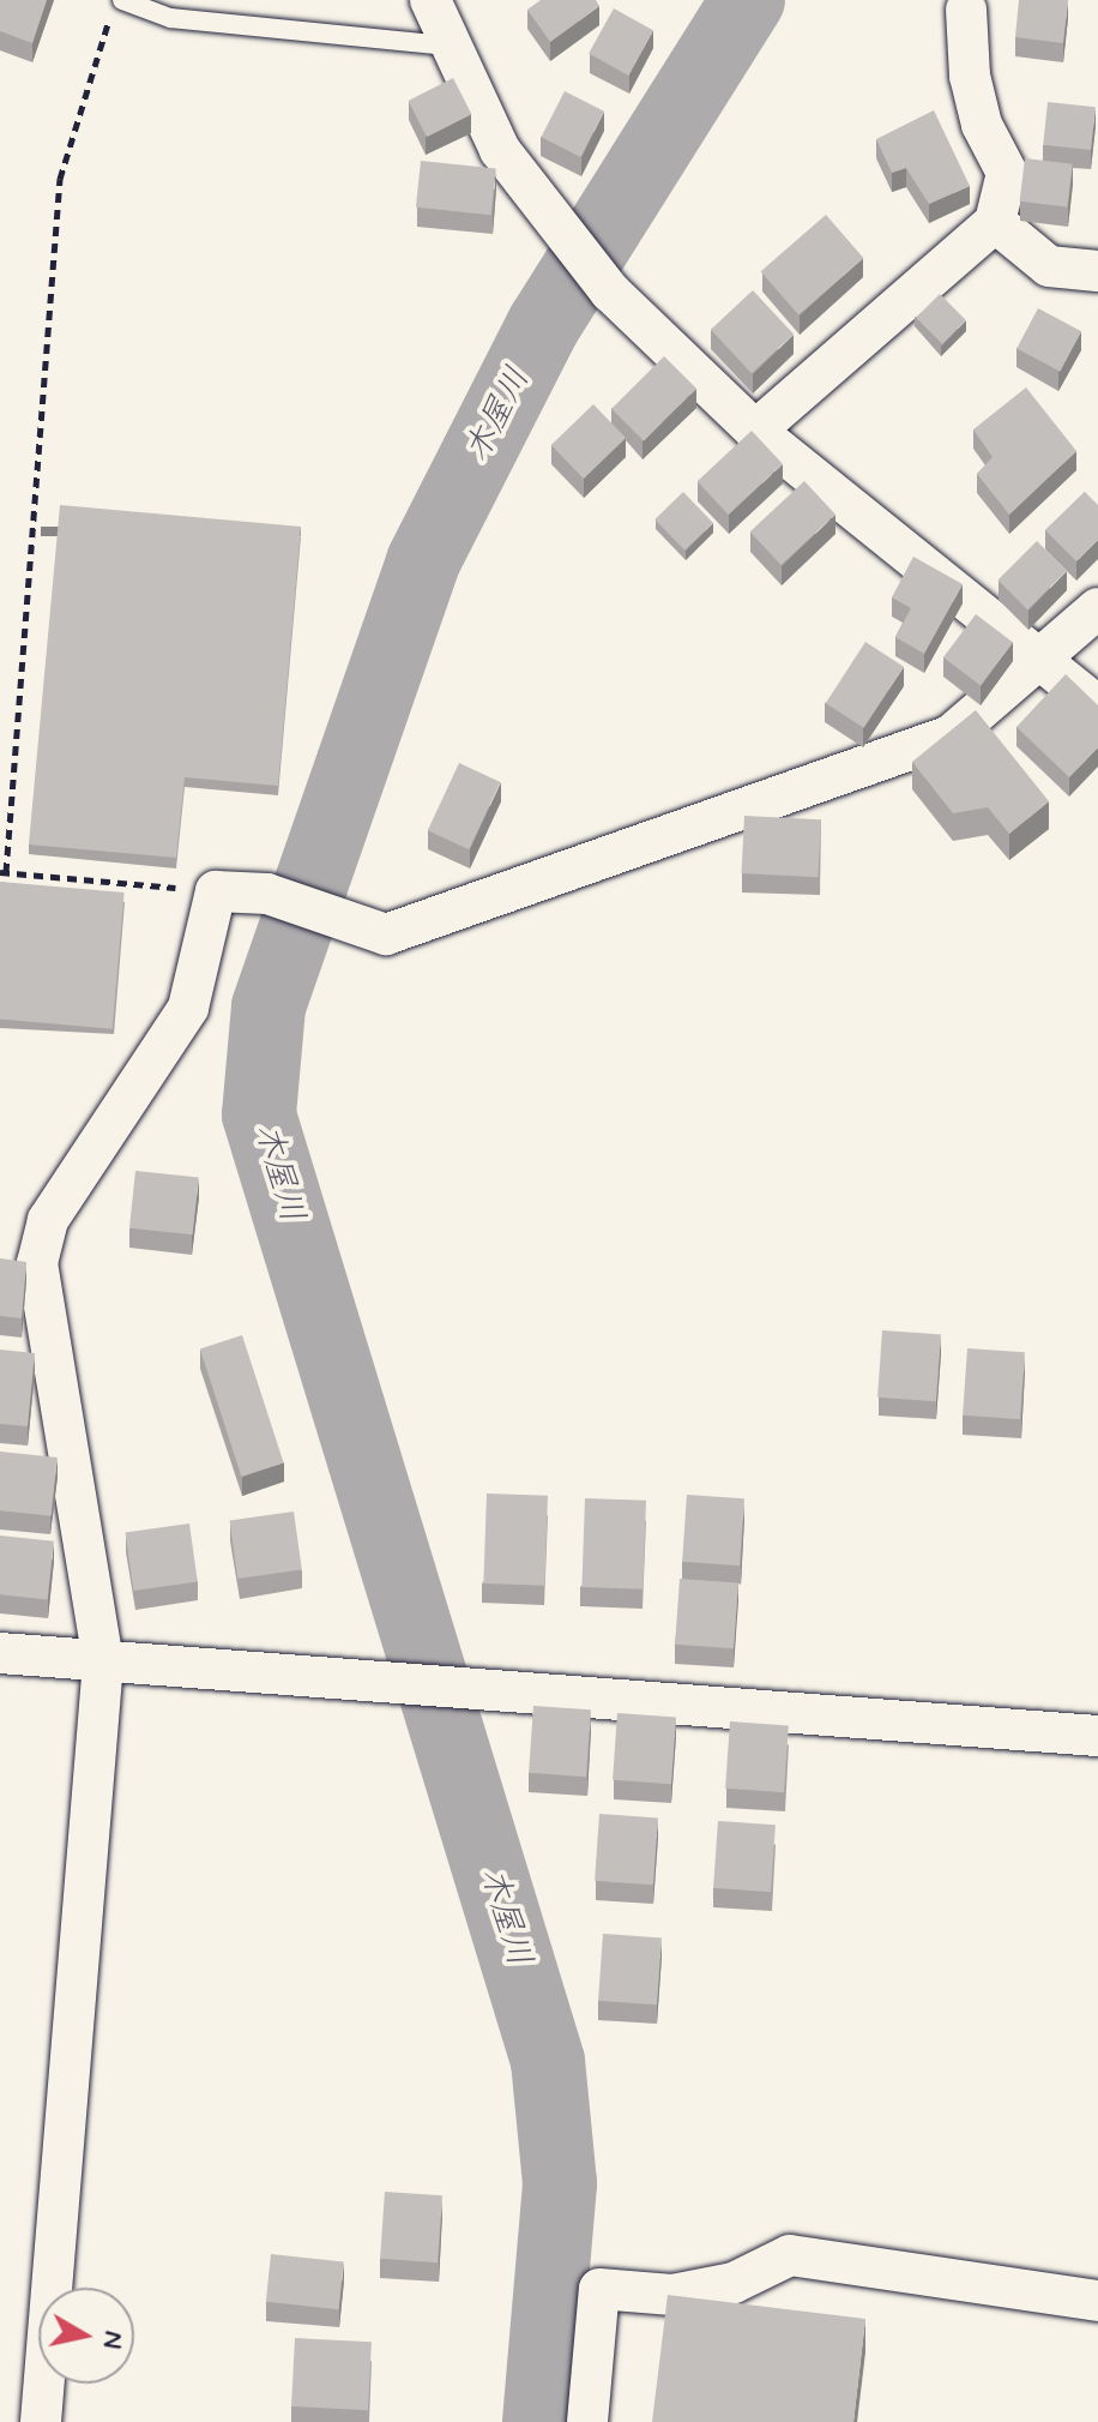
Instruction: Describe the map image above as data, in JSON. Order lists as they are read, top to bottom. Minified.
{"water":["木屋川"],"north":"right"}
